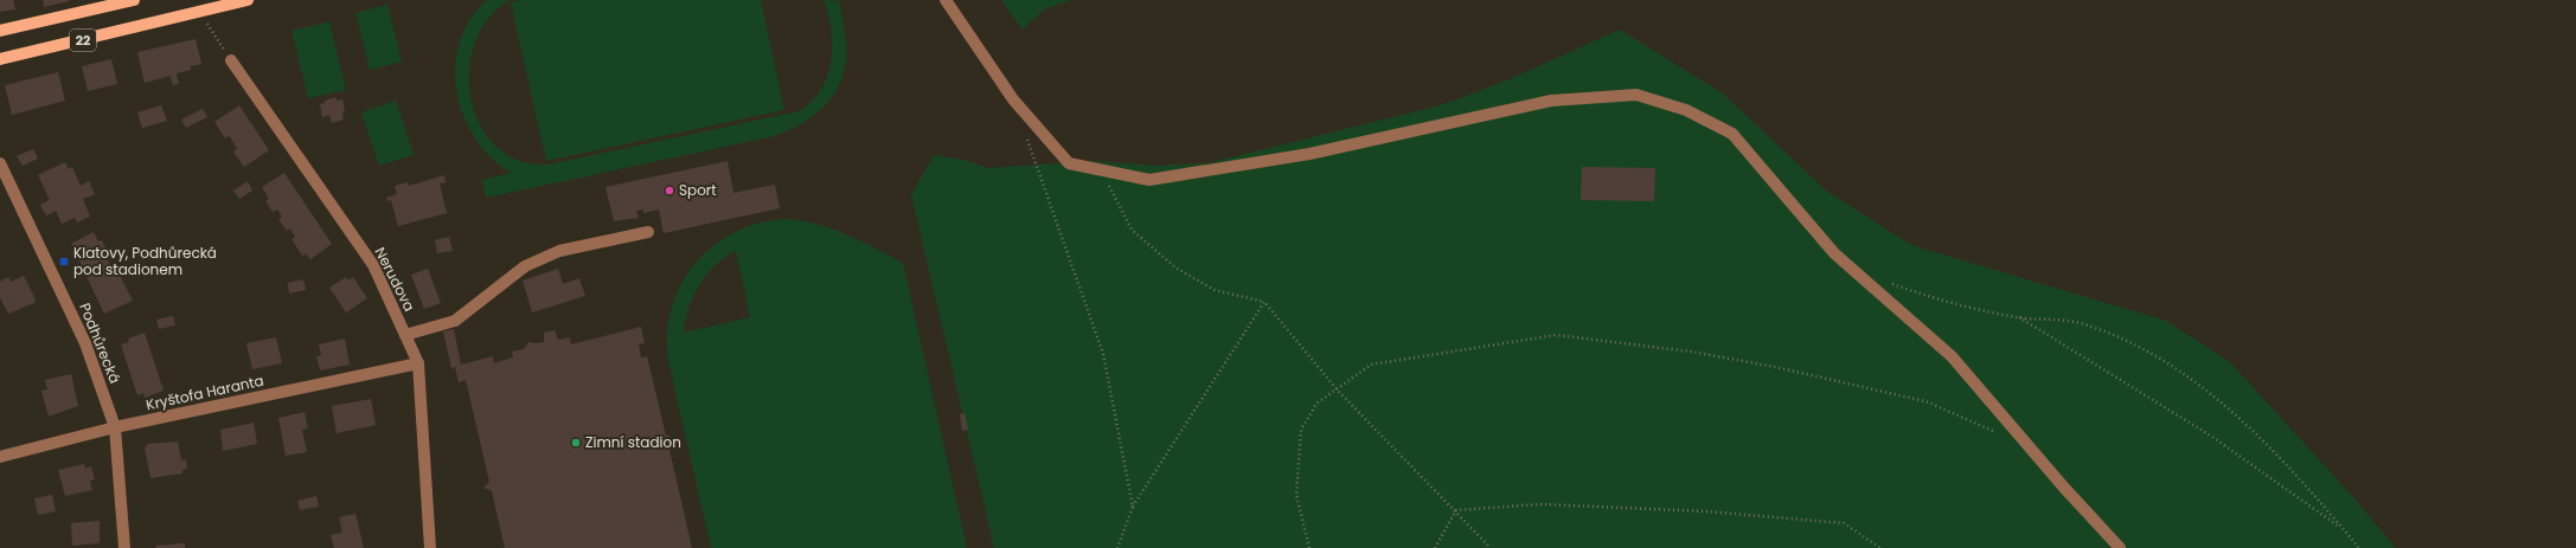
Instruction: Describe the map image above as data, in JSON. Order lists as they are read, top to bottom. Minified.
{"streets":{"main road":["22"],"street":["Nerudova","Podhůrecká","Kryštofa Haranta"]},"crossings":[["Nerudova","Kryštofa Haranta"],["Podhůrecká","Kryštofa Haranta"]],"places":{"other":["Sport","Zimní stadion"],"transit":["Klatovy, Podhůrecká pod stadionem"]}}
